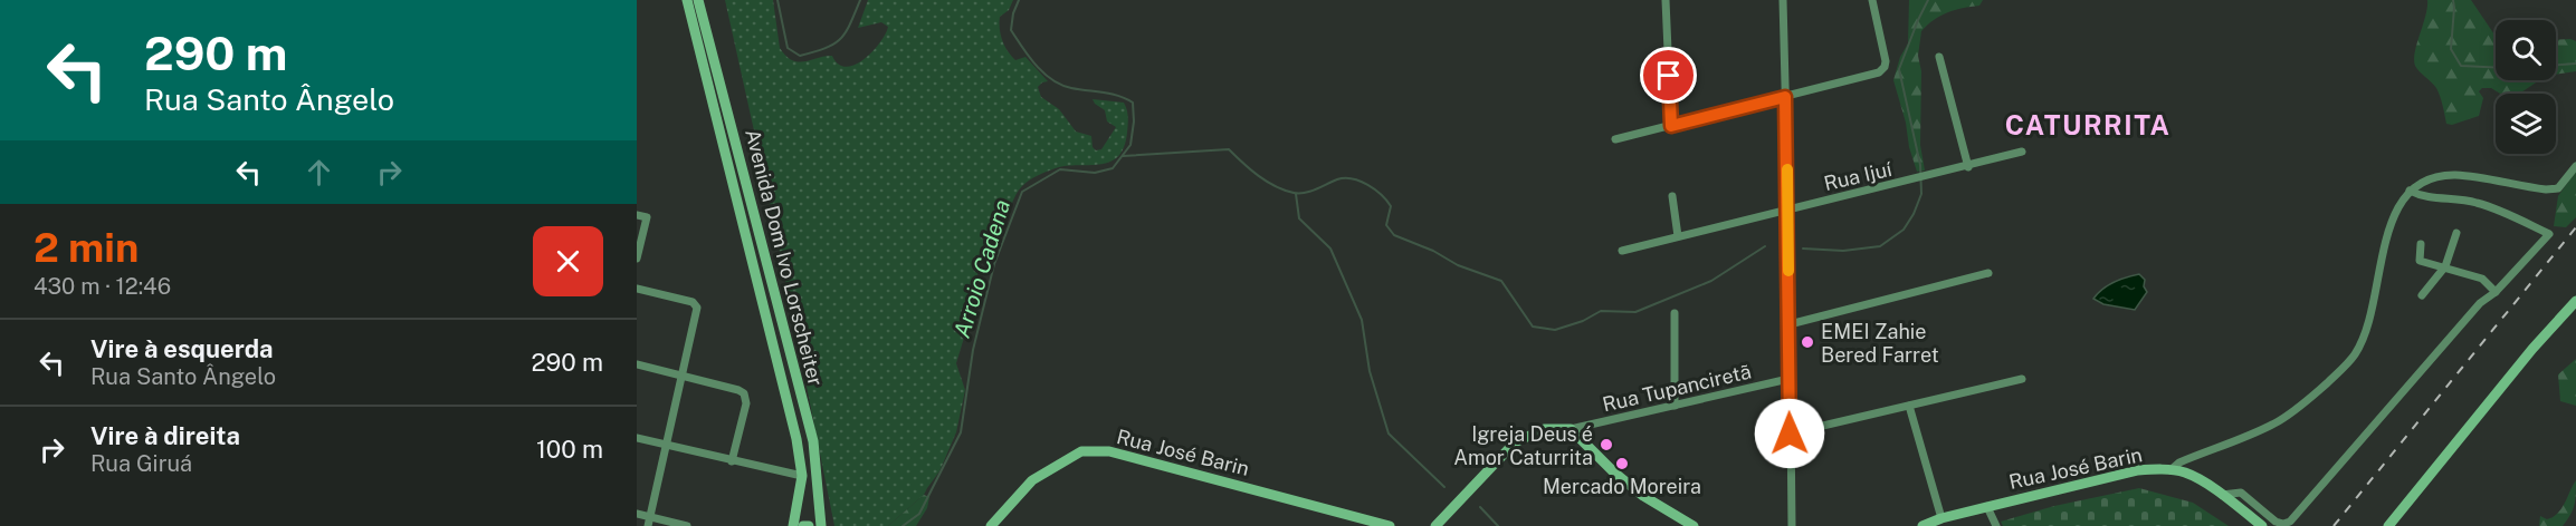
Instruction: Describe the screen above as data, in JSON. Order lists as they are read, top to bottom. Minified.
{"streets":{"main road":["Avenida Dom Ivo Lorscheiter","Rua José Barin"],"street":["Rua Ijuí","Rua Tupanciretã"]},"districts":["CATURRITA"],"water":["Arroio Cadena"],"places":["EMEI Zahie Bered Farret","Igreja Deus é Amor Caturrita","Mercado Moreira"],"page":{"turn":["290 m","Rua Santo Ângelo"],"heading":["2 min","430 m · 12:46"],"list":[{"name":"Vire à esquerda","note":"Rua Santo Ângelo","value":"290 m"},{"name":"Vire à direita","note":"Rua Giruá","value":"100 m"}]}}
